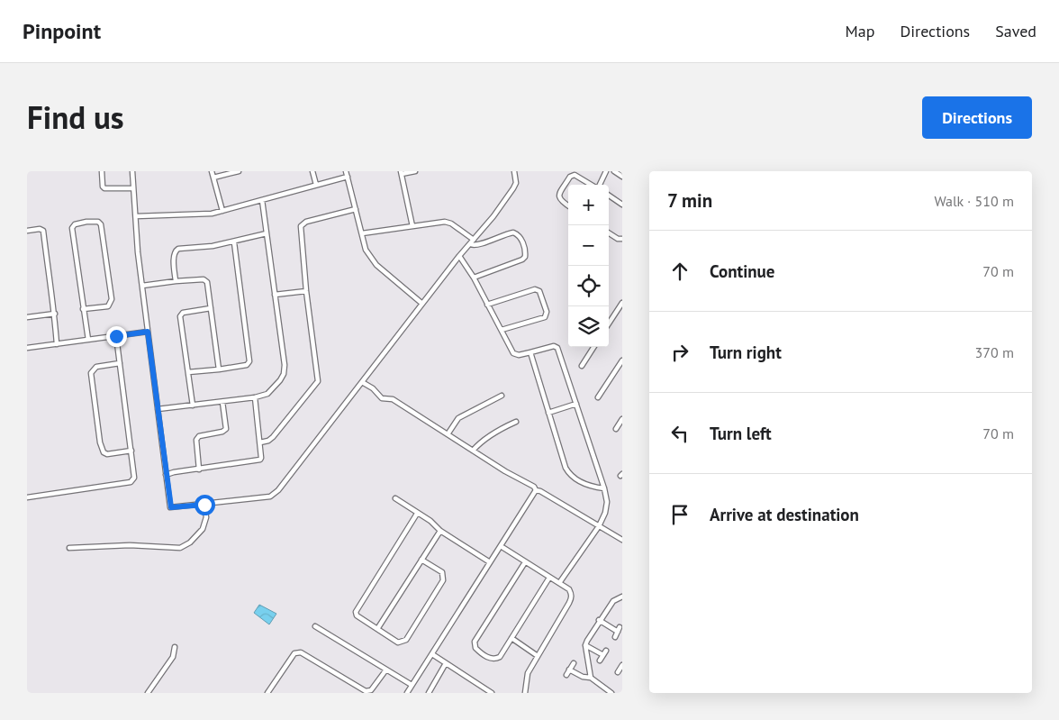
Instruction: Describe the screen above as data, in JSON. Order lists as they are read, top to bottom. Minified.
{"page":{"header":"Pinpoint","nav":["Map","Directions","Saved"],"title":"Find us","buttons":"Directions","heading":["7 min","Walk · 510 m"],"map_buttons":["+","−"],"list":[["Continue","70 m"],["Turn right","370 m"],["Turn left","70 m"],"Arrive at destination"]}}
